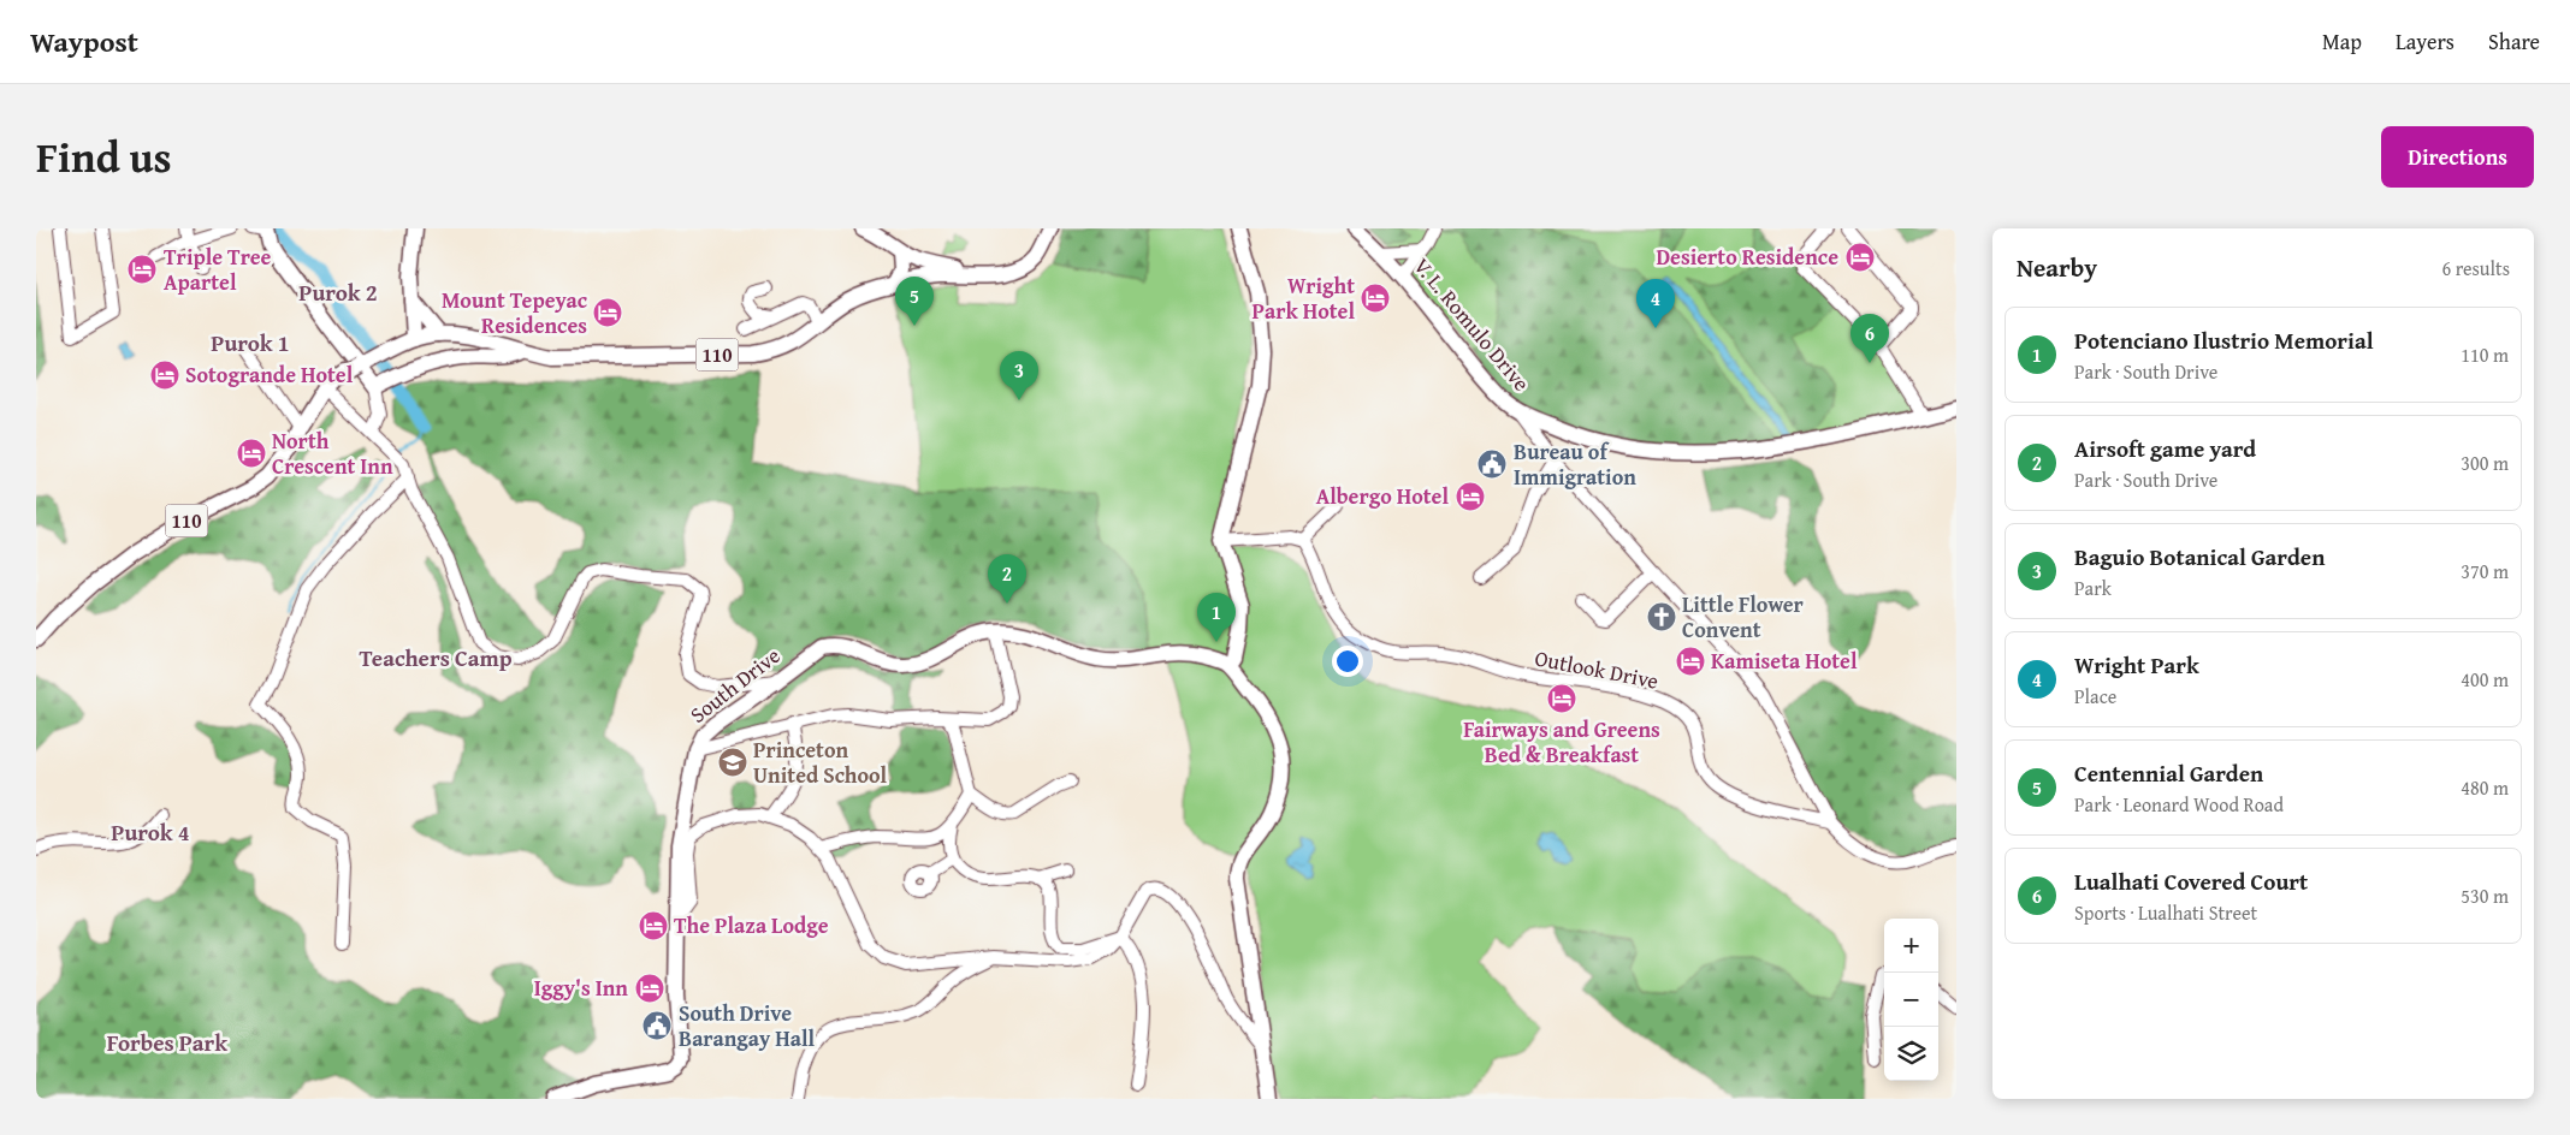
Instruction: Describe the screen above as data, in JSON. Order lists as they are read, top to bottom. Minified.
{"streets":{"main road":["V. L. Romulo Drive","110","South Drive"],"street":["Outlook Drive"]},"districts":["Purok 2","Purok 1","Teachers Camp","Purok 4","Forbes Park"],"places":{"hotel":["Desierto Residence","Triple Tree Apartel","Wright Park Hotel","Mount Tepeyac Residences","Sotogrande Hotel","North Crescent Inn","Albergo Hotel","Kamiseta Hotel","Fairways and Greens Bed & Breakfast","The Plaza Lodge","Iggy's Inn"],"public building":["Bureau of Immigration","South Drive Barangay Hall"],"church":["Little Flower Convent"],"school or university":["Princeton United School"]},"page":{"header":"Waypost","nav":["Map","Layers","Share"],"title":"Find us","buttons":"Directions","heading":["Nearby","6 results"],"pins":["5","4","6","3","2","1"],"list":[{"mark":"1","name":"Potenciano Ilustrio Memorial","note":"Park · South Drive","value":"110 m"},{"mark":"2","name":"Airsoft game yard","note":"Park · South Drive","value":"300 m"},{"mark":"3","name":"Baguio Botanical Garden","note":"Park","value":"370 m"},{"mark":"4","name":"Wright Park","note":"Place","value":"400 m"},{"mark":"5","name":"Centennial Garden","note":"Park · Leonard Wood Road","value":"480 m"},{"mark":"6","name":"Lualhati Covered Court","note":"Sports · Lualhati Street","value":"530 m"}],"map_buttons":["+","−"]}}
